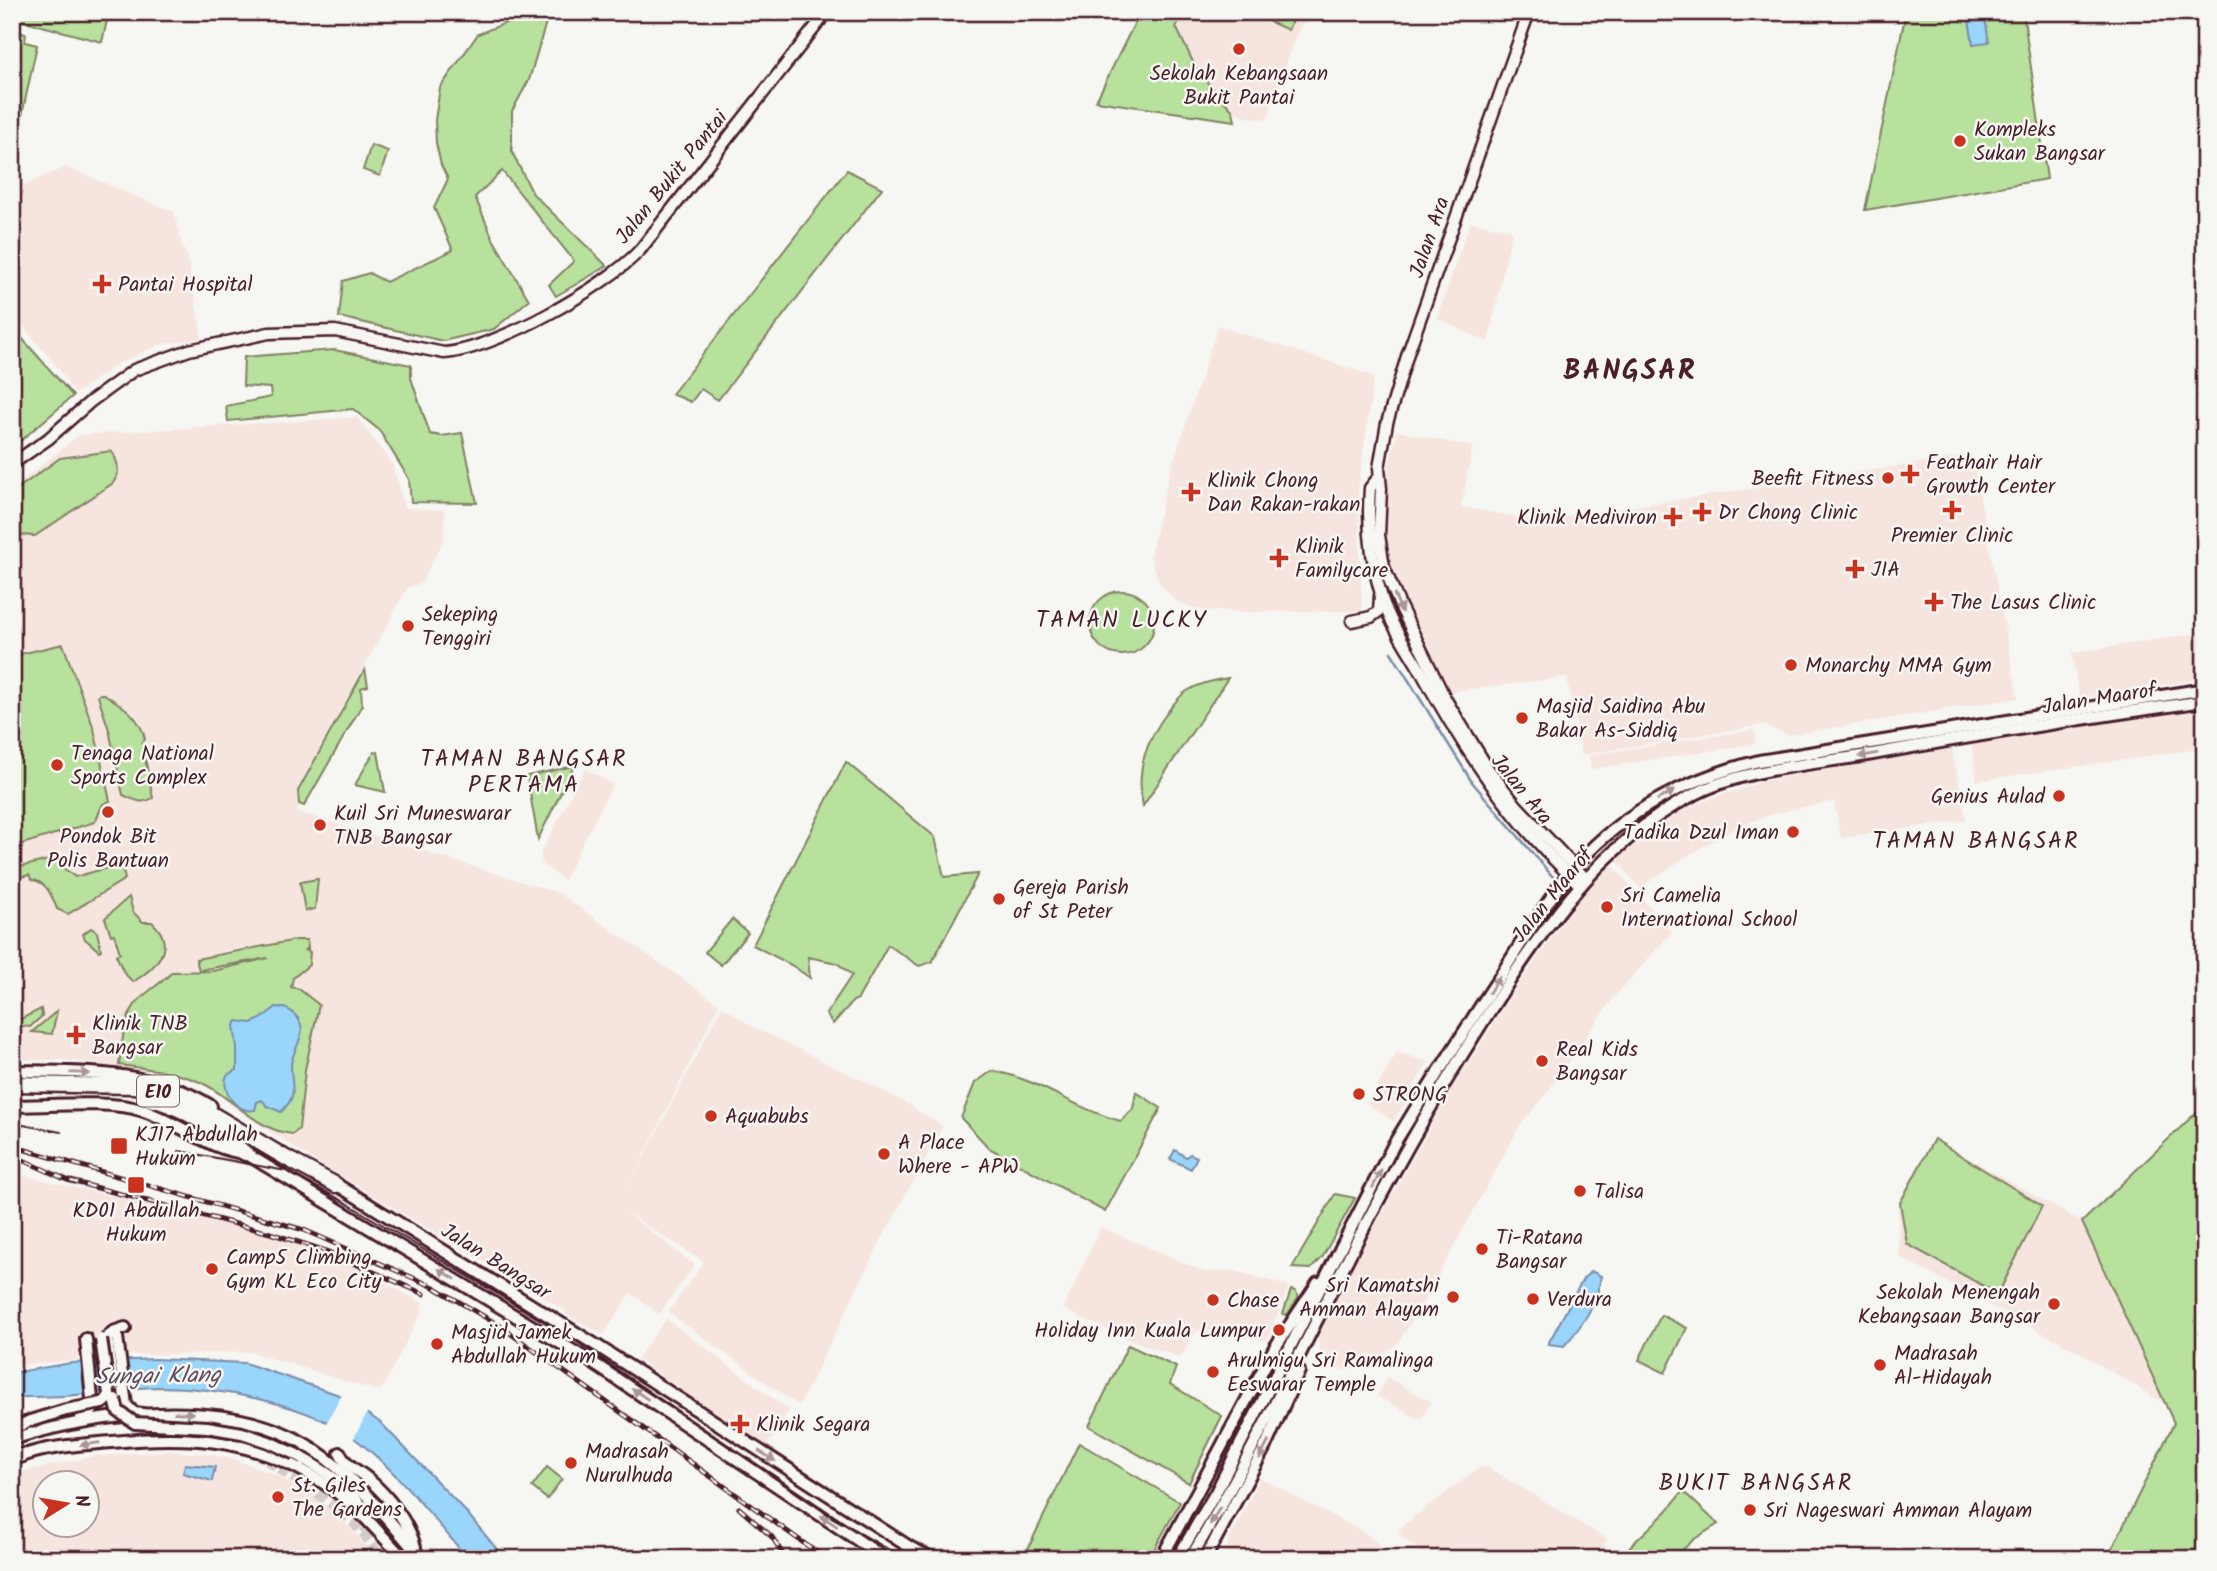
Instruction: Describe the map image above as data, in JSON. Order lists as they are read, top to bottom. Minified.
{"streets":{"highway":["E10"],"main road":["Jalan Maarof","Jalan Bangsar"],"street":["Jalan Bukit Pantai","Jalan Ara"]},"crossings":[["Jalan Ara","Jalan Maarof"],["E10","Jalan Bangsar"]],"districts":["BANGSAR","TAMAN LUCKY","TAMAN BANGSAR PERTAMA","TAMAN BANGSAR","BUKIT BANGSAR"],"water":["Sungai Klang"],"places":{"other":["Sekolah Kebangsaan Bukit Pantai","Kompleks Sukan Bangsar","Beefit Fitness","Sekeping Tenggiri","Monarchy MMA Gym","Masjid Saidina Abu Bakar As-Siddiq","Tenaga National Sports Complex","Genius Aulad","Pondok Bit Polis Bantuan","Kuil Sri Muneswarar TNB Bangsar","Tadika Dzul Iman","Gereja Parish of St Peter","Sri Camelia International School","Real Kids Bangsar","STRONG","Aquabubs","A Place Where - APW","Talisa","Ti-Ratana Bangsar","Camp5 Climbing Gym KL Eco City","Sri Kamatshi Amman Alayam","Verdura","Chase","Sekolah Menengah Kebangsaan Bangsar","Holiday Inn Kuala Lumpur","Masjid Jamek Abdullah Hukum","Madrasah Al-Hidayah","Arulmigu Sri Ramalinga Eeswarar Temple","Madrasah Nurulhuda","St. Giles The Gardens","Sri Nageswari Amman Alayam"],"health":["Pantai Hospital","Feathair Hair Growth Center","Klinik Chong Dan Rakan-rakan","Premier Clinic","Dr Chong Clinic","Klinik Mediviron","Klinik Familycare","JIA","The Lasus Clinic","Klinik TNB Bangsar","Klinik Segara"],"transit":["KJ17 Abdullah Hukum","KD01 Abdullah Hukum"]},"north":"right"}
